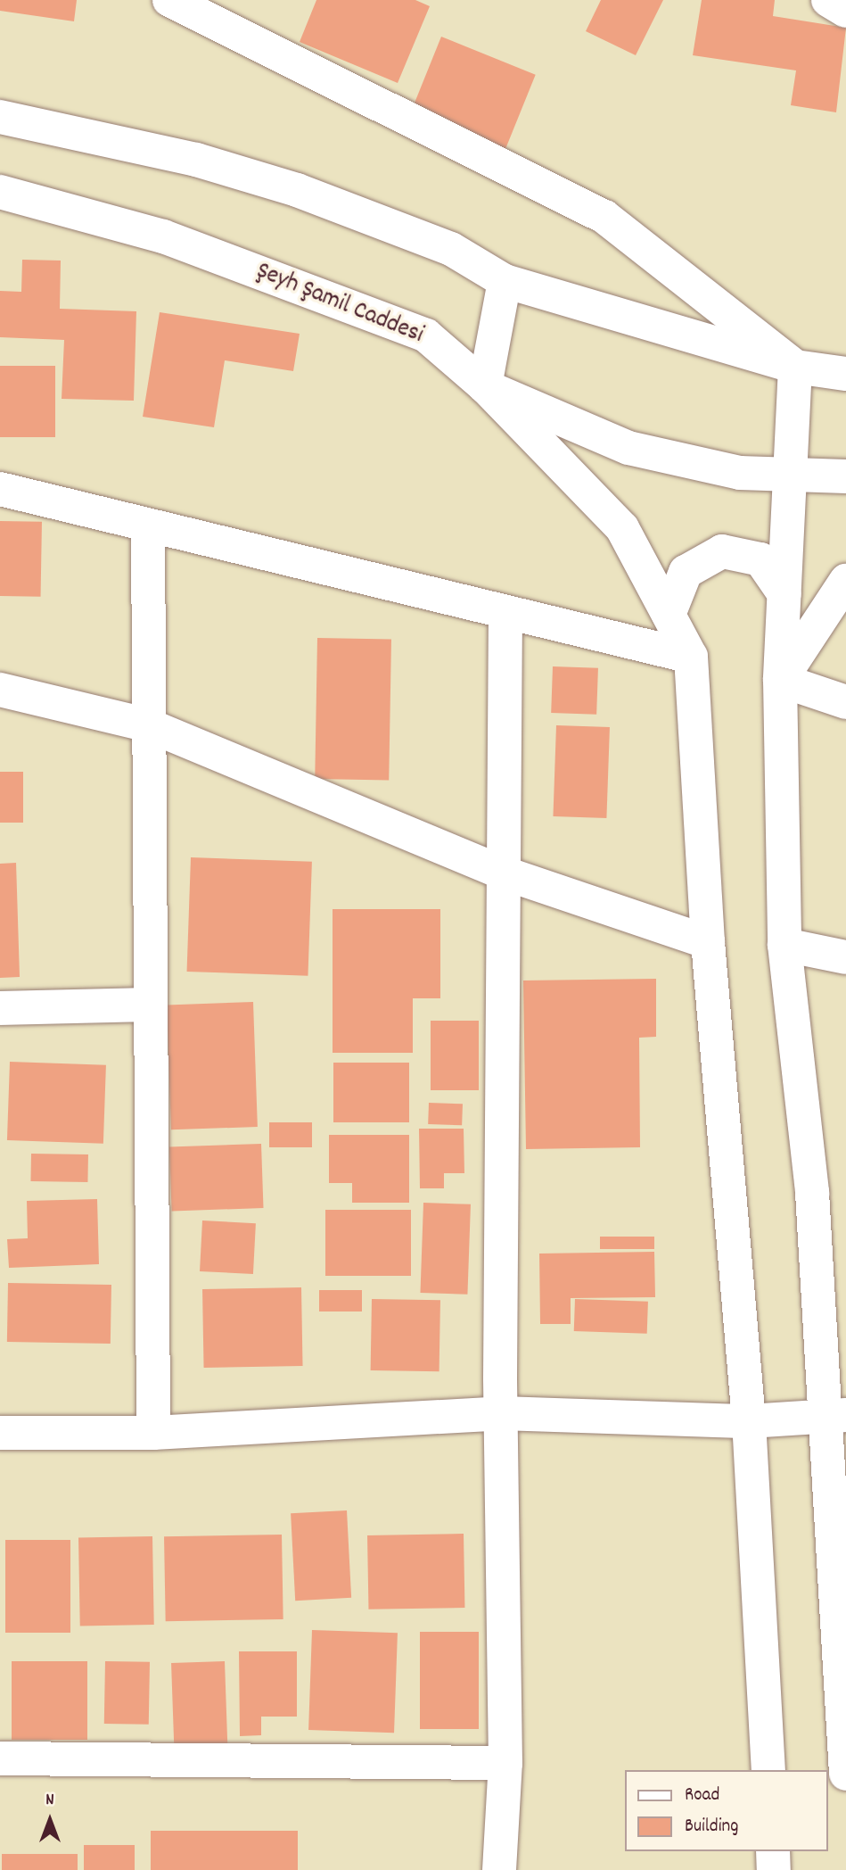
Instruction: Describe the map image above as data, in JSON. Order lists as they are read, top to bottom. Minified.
{"streets":{"street":["Şeyh Şamil Caddesi"]},"legend":["Road","Building"],"north":"top"}
